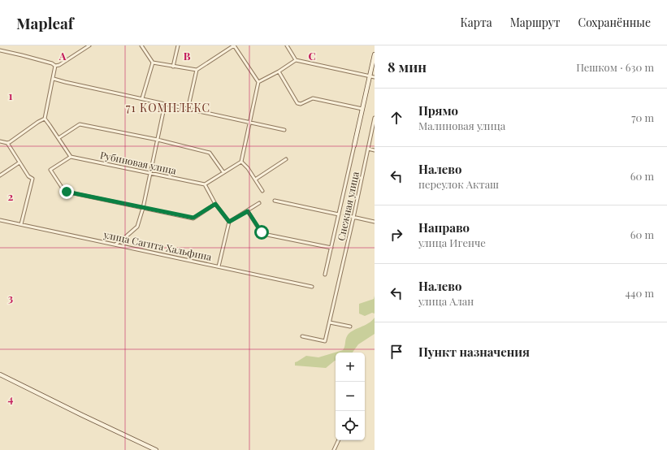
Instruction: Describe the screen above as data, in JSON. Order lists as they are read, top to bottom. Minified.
{"streets":{"street":["Рубиновая улица","Снежная улица","улица Сагита Хальфина"]},"districts":["71 КОМПЛЕКС"],"page":{"header":"Mapleaf","nav":["Карта","Маршрут","Сохранённые"],"heading":["8 мин","Пешком · 630 m"],"list":[["Прямо","Малиновая улица","70 m"],["Налево","переулок Акташ","60 m"],["Направо","улица Игенче","60 m"],["Налево","улица Алан","440 m"],"Пункт назначения"],"map_buttons":["+","−"]},"grid":{"columns":["A","B","C"],"rows":["1","2","3","4"]}}
